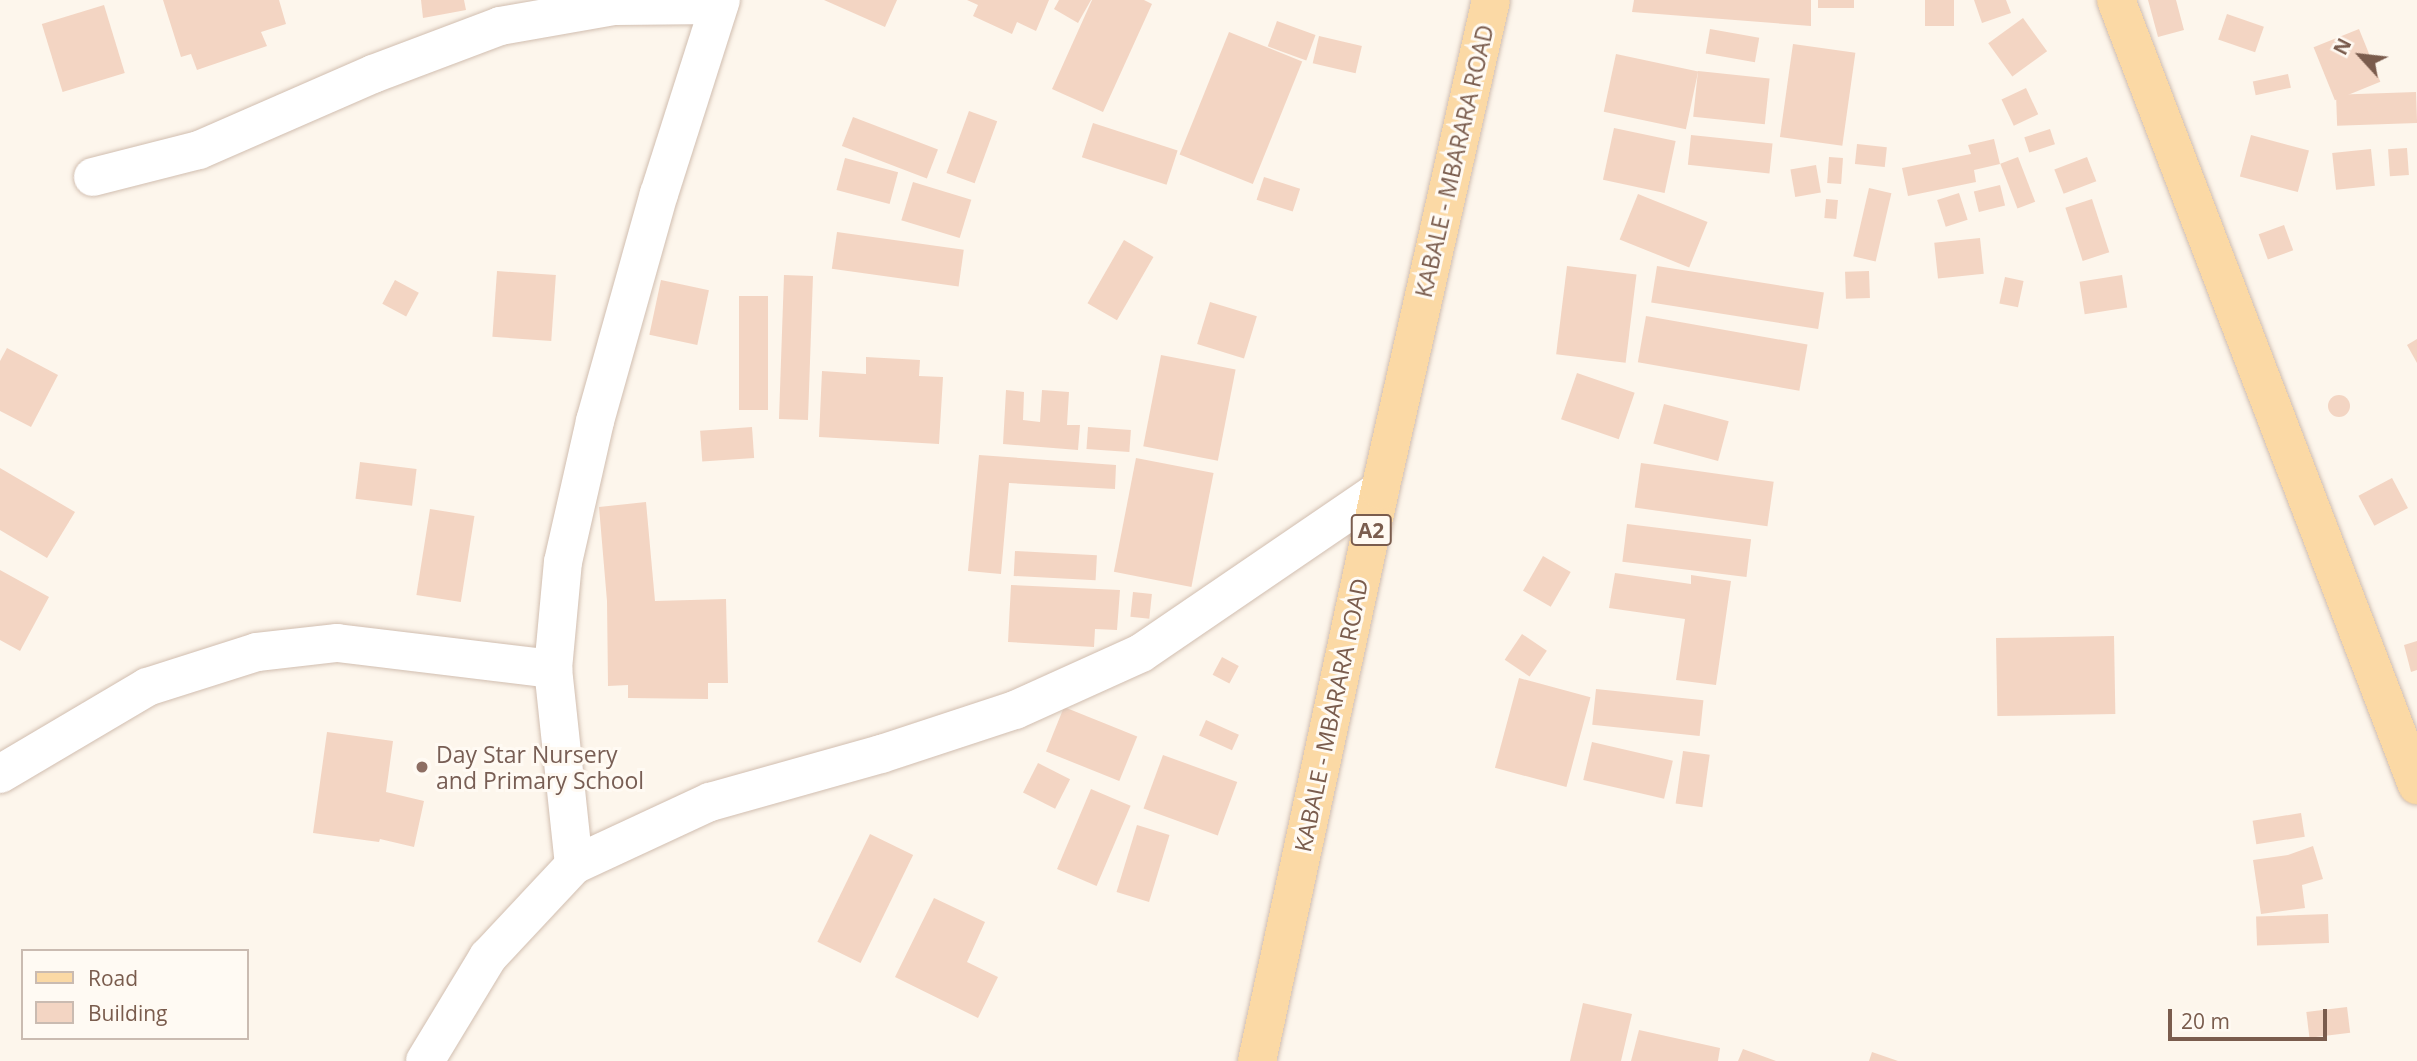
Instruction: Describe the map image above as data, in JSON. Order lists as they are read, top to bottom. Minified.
{"streets":{"main road":["KABALE - MBARARA ROAD","A2"]},"places":["Day Star Nursery and Primary School"],"legend":["Road","Building"],"scale_bar":"20 m","north":"top left"}
